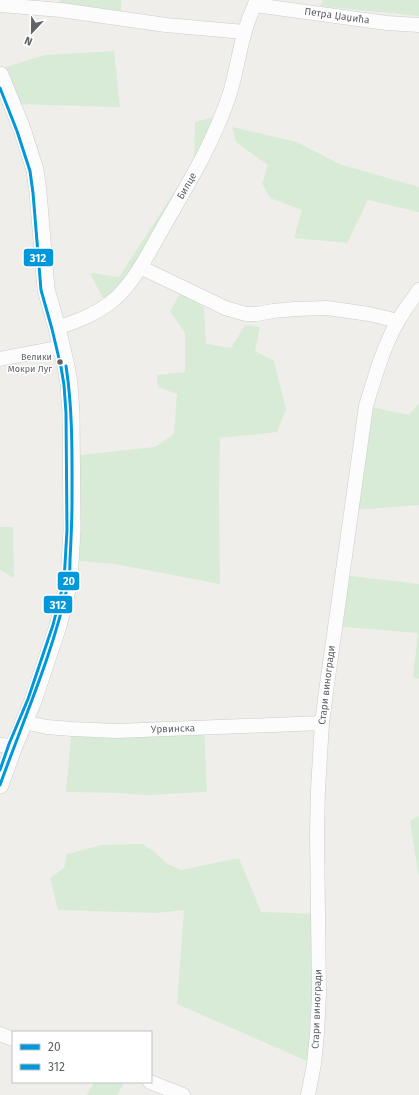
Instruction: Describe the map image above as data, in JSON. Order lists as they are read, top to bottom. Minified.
{"streets":{"street":["Петра Џаџића","Билце","Стари виногради","Урвинска"]},"crossings":[["Петра Џаџића","Билце"],["Стари виногради","Урвинска"]],"places":["Велики Мокри Луг"],"lines":["transit line 312","transit line 20"],"legend":["20","312"],"north":"bottom"}
